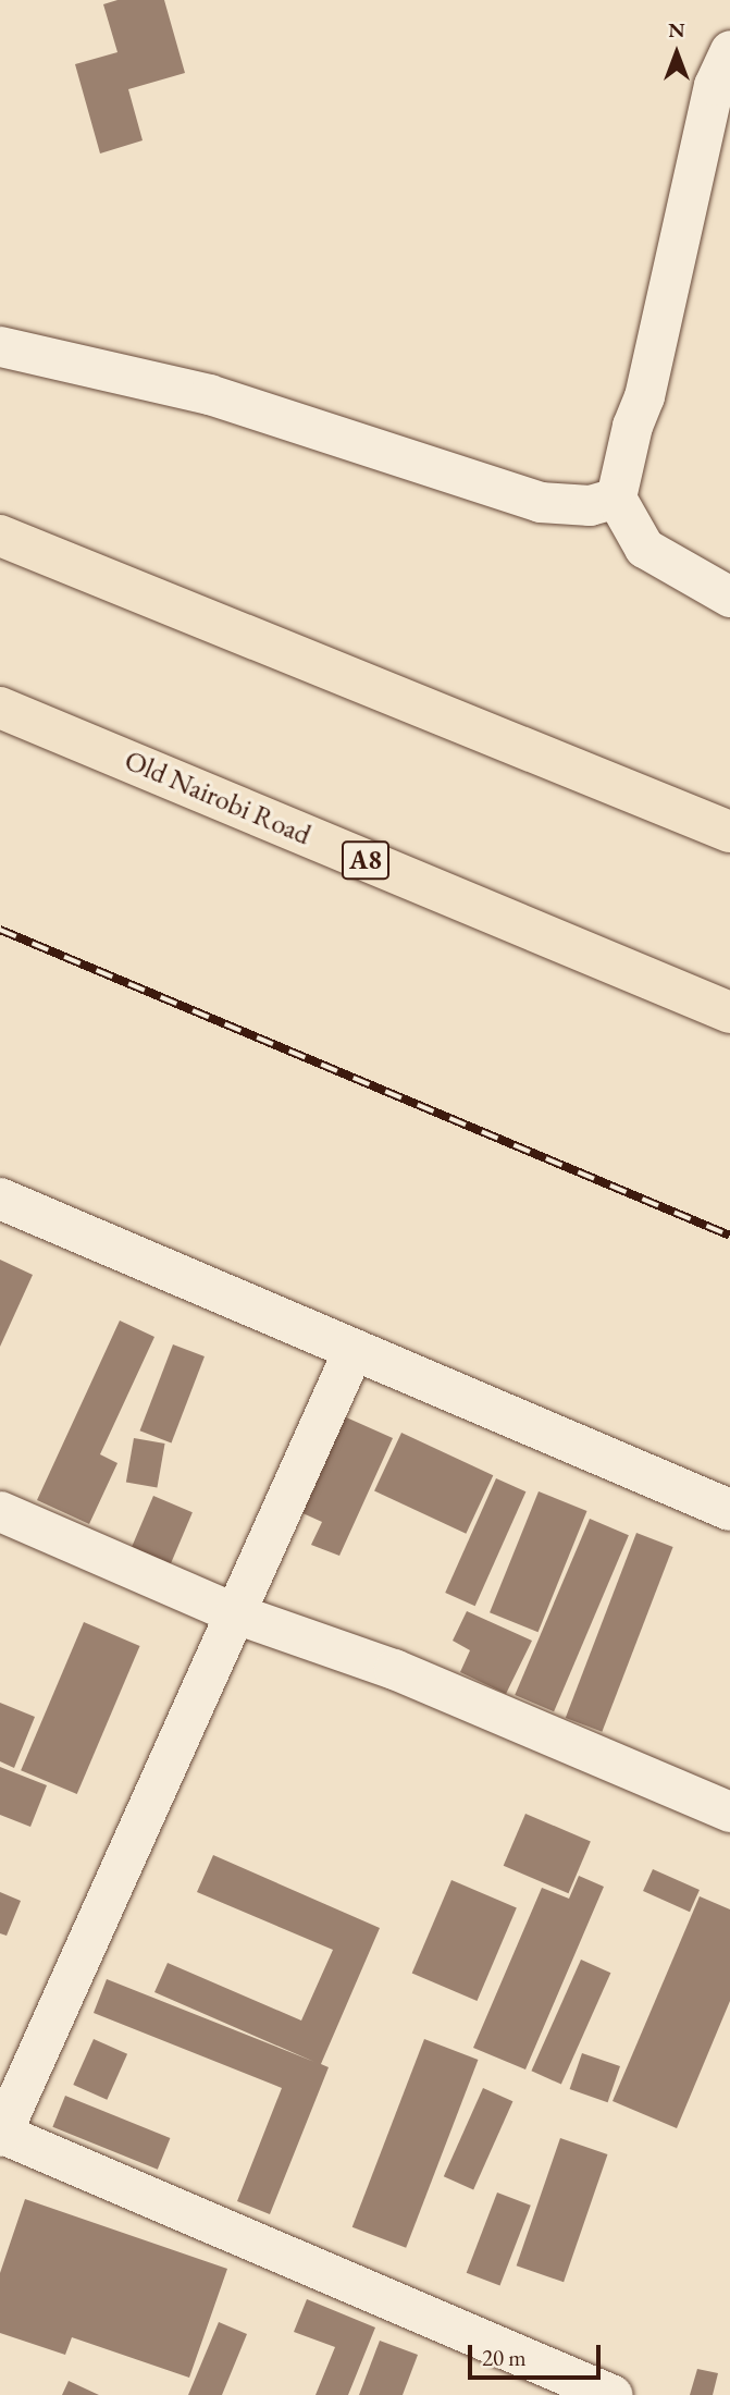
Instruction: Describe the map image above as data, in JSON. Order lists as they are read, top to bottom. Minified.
{"streets":{"highway":["Old Nairobi Road","A8"]},"scale_bar":"20 m","north":"top"}
